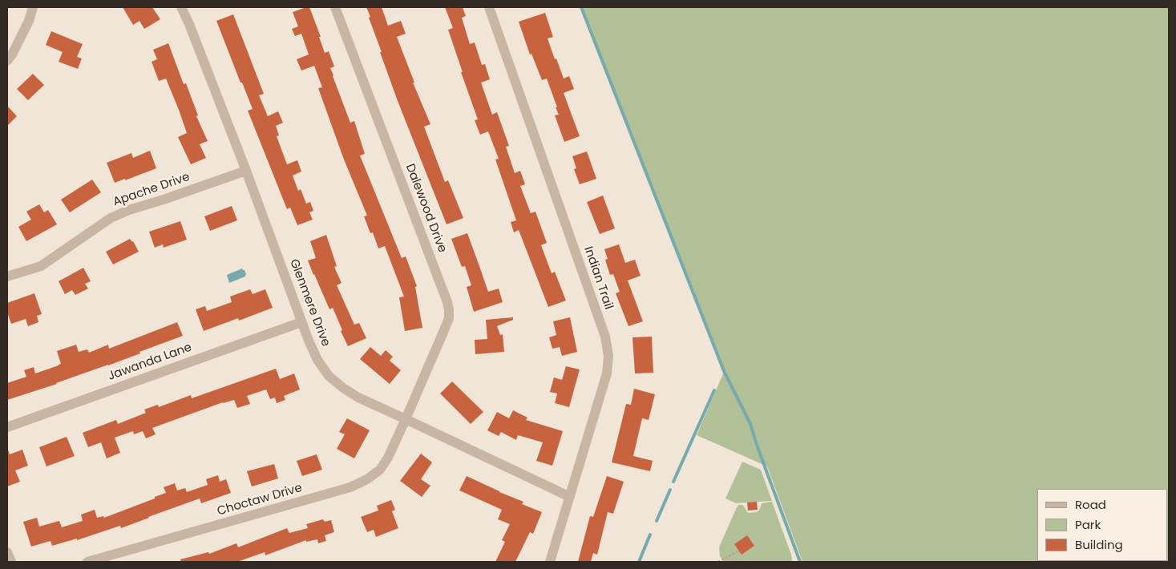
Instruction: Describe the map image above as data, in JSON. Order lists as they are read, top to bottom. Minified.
{"streets":{"street":["Apache Drive","Dalewood Drive","Indian Trail","Glenmere Drive","Jawanda Lane","Choctaw Drive"]},"crossings":[["Apache Drive","Glenmere Drive"],["Dalewood Drive","Glenmere Drive"],["Dalewood Drive","Choctaw Drive"],["Indian Trail","Glenmere Drive"],["Glenmere Drive","Jawanda Lane"],["Glenmere Drive","Choctaw Drive"]],"legend":["Road","Park","Building"]}
